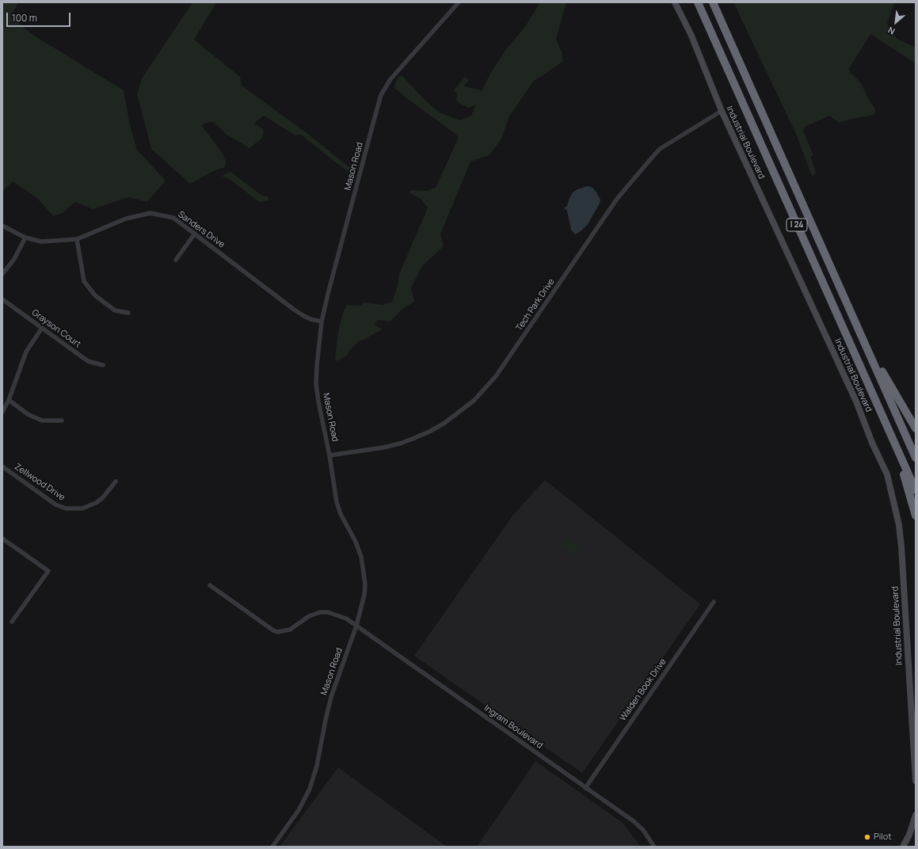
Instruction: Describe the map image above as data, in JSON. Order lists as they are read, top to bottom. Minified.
{"streets":{"highway":["I 24"],"street":["Industrial Boulevard","Mason Road","Sanders Drive","Tech Park Drive","Grayson Court","Zellwood Drive","Walden Book Drive","Ingram Boulevard"]},"crossings":[["Industrial Boulevard","Tech Park Drive"],["Mason Road","Sanders Drive"],["Mason Road","Tech Park Drive"],["Mason Road","Ingram Boulevard"],["Walden Book Drive","Ingram Boulevard"]],"places":["Pilot"],"scale_bar":"100 m","north":"bottom left"}
